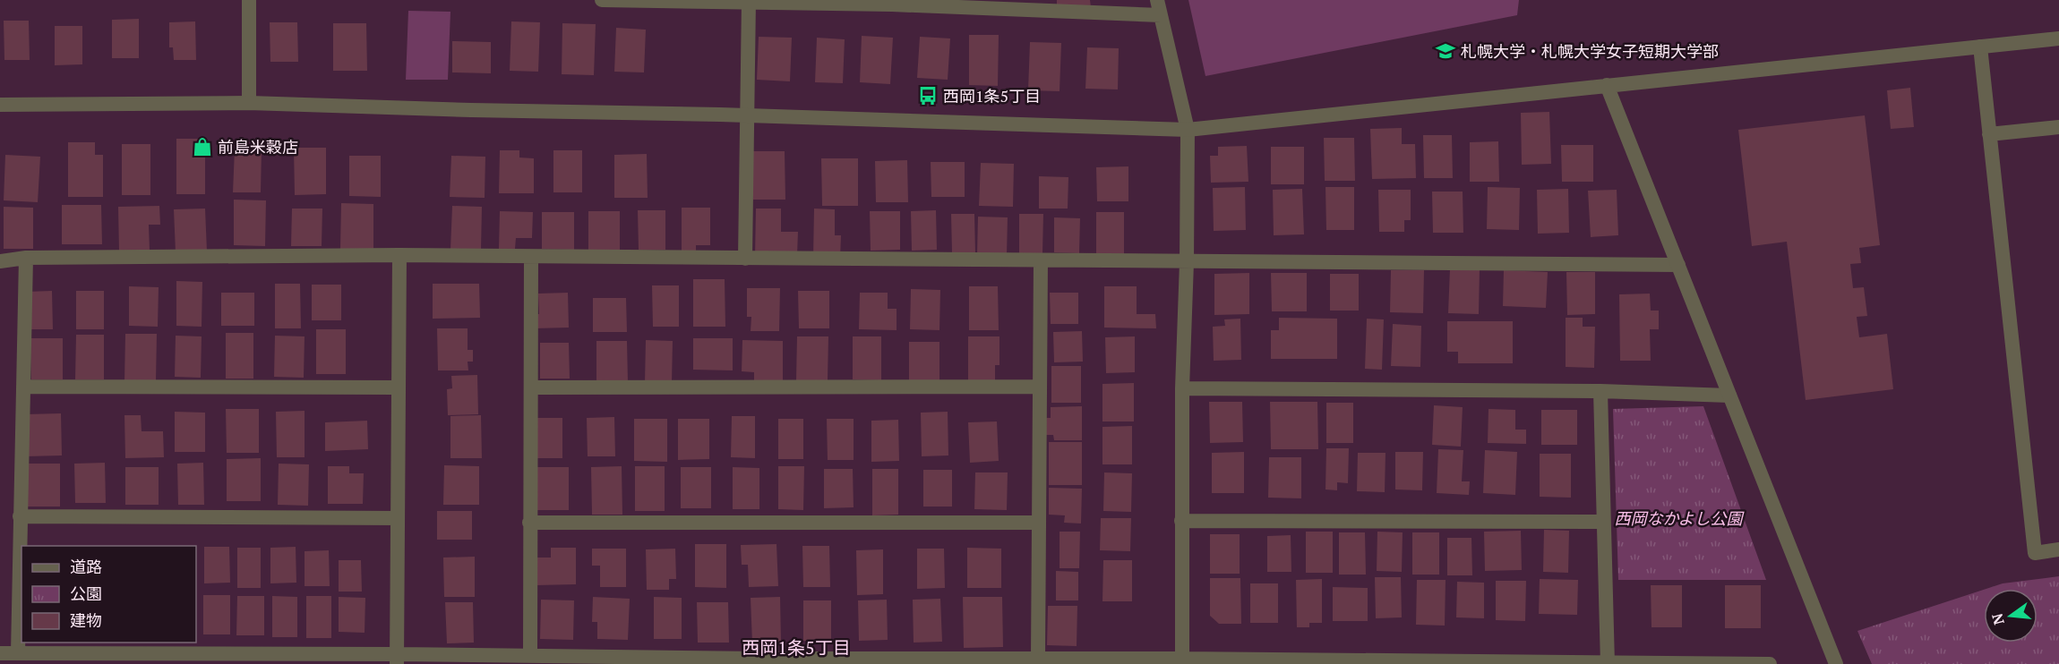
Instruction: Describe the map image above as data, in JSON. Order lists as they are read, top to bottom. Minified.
{"districts":["西岡1条5丁目"],"parks":["西岡なかよし公園"],"places":{"school or university":["札幌大学・札幌大学女子短期大学部"],"bus stop":["西岡1条5丁目"],"shop":["前島米穀店"]},"legend":["道路","公園","建物"],"north":"left"}
